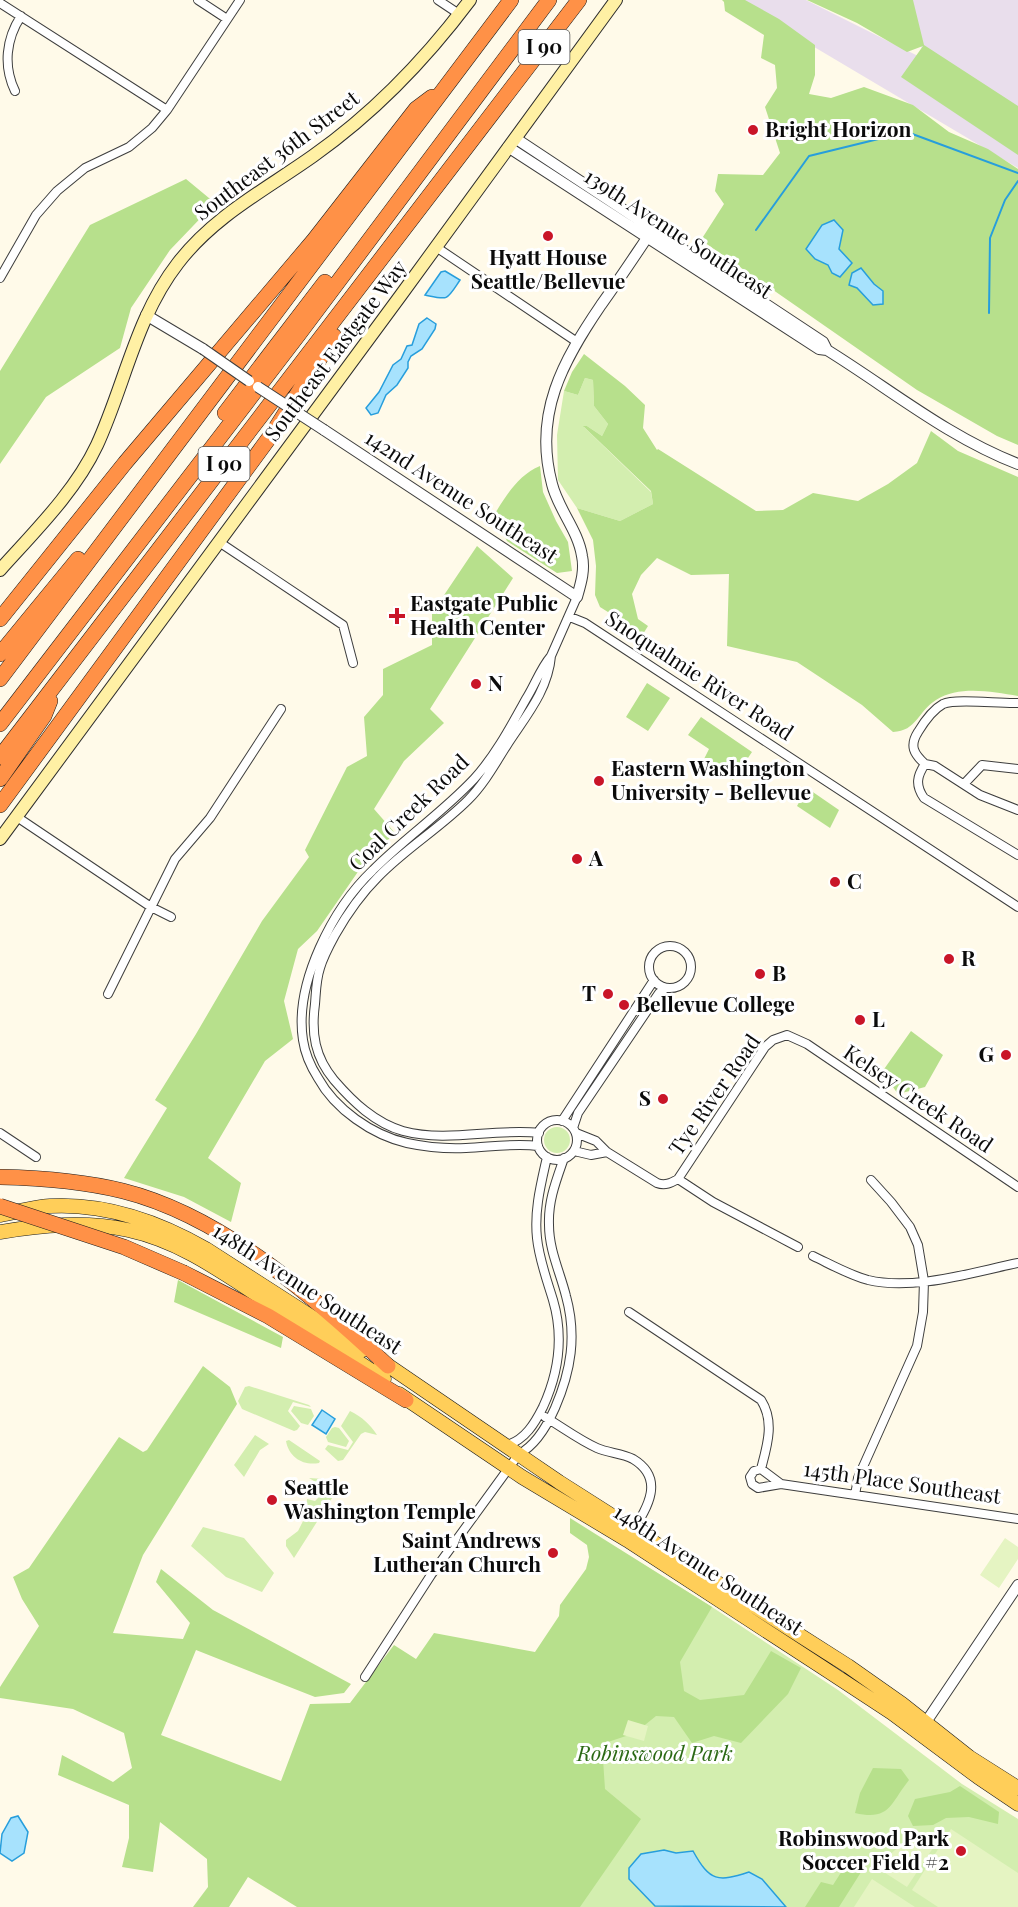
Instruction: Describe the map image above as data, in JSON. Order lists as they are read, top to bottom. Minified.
{"streets":{"highway":["I 90"],"main road":["Southeast 36th Street","Southeast Eastgate Way","148th Avenue Southeast"],"street":["139th Avenue Southeast","142nd Avenue Southeast","Snoqualmie River Road","Coal Creek Road","Tye River Road","Kelsey Creek Road","145th Place Southeast"]},"crossings":[["Southeast 36th Street","142nd Avenue Southeast"],["139th Avenue Southeast","Southeast Eastgate Way"],["142nd Avenue Southeast","Coal Creek Road"],["Snoqualmie River Road","Coal Creek Road"],["Tye River Road","Kelsey Creek Road"]],"parks":["Robinswood Park"],"places":{"other":["Bright Horizon","Hyatt House Seattle/Bellevue","N","Eastern Washington University - Bellevue","A","C","R","B","T","Bellevue College","L","G","S","Seattle Washington Temple","Saint Andrews Lutheran Church","Robinswood Park Soccer Field #2"],"health":["Eastgate Public Health Center"]}}
